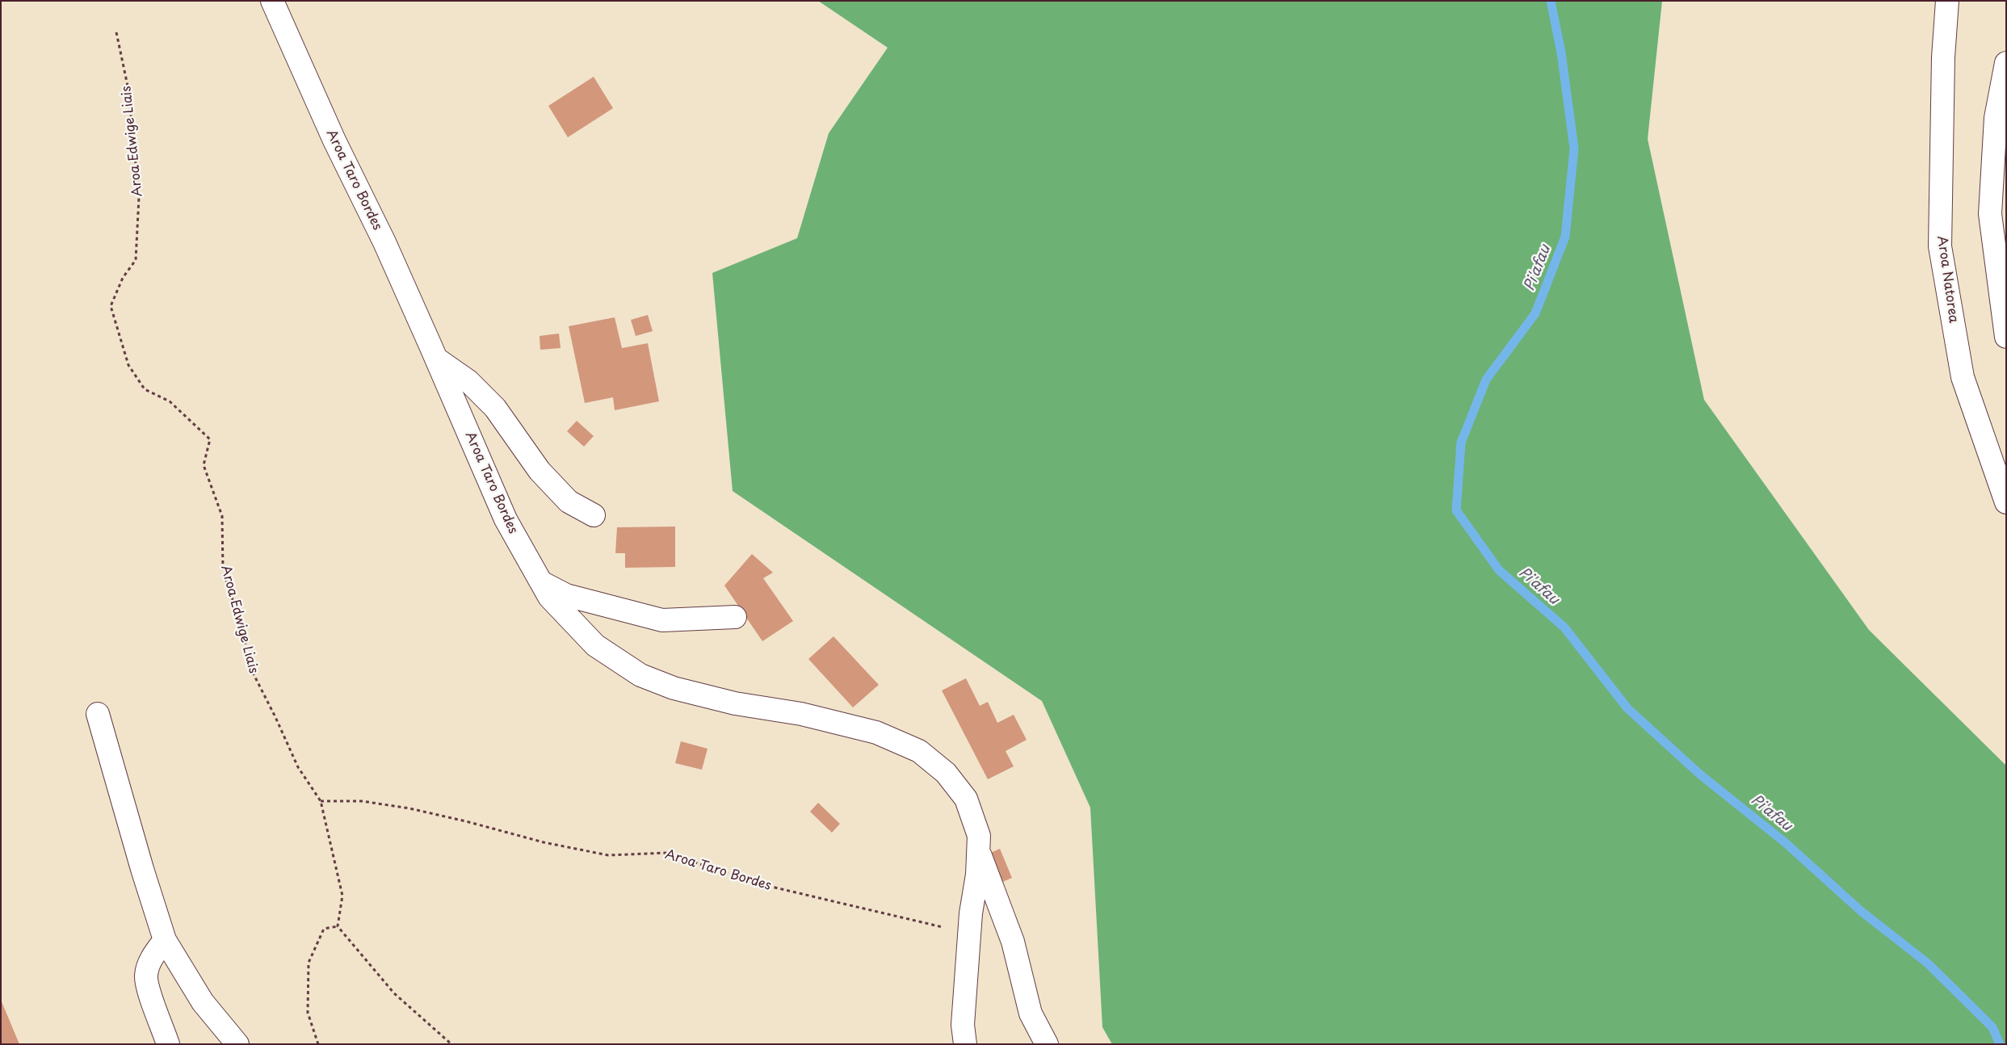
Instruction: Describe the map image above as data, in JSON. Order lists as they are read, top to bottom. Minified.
{"streets":{"street":["Aroa Taro Bordes","Aroa Natorea"],"path":["Aroa Edwige Liais"]},"crossings":[["Aroa Edwige Liais","Aroa Taro Bordes"]],"water":["Pi'afau"]}
